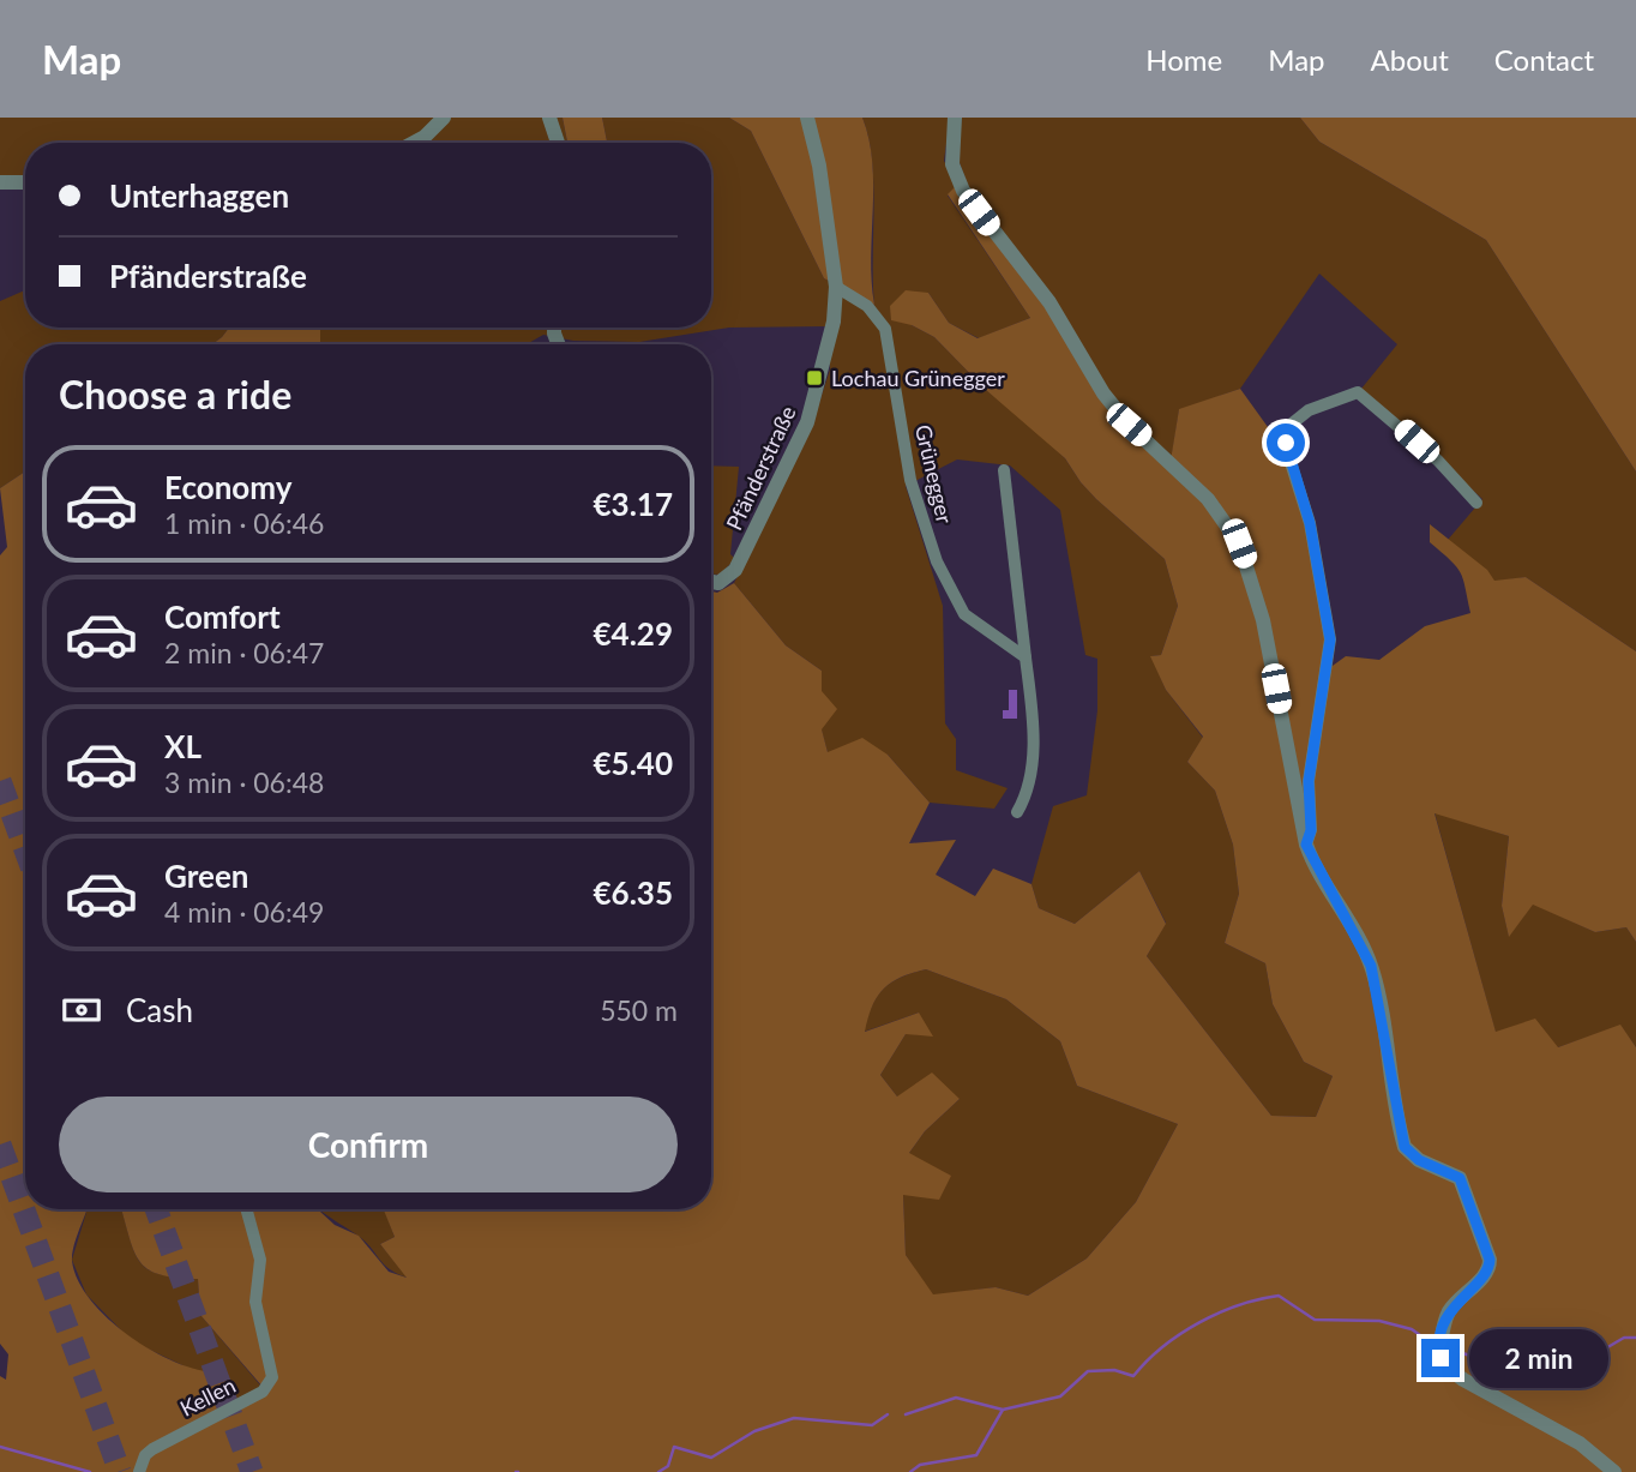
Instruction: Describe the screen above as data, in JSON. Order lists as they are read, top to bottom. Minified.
{"streets":{"street":["Pfänderstraße","Grünegger","Kellen"]},"crossings":[["Pfänderstraße","Grünegger"]],"places":{"transit":["Lochau Grünegger"]},"page":{"header":"Map","nav":["Home","Map","About","Contact"],"banner":["Unterhaggen","Pfänderstraße"],"heading":"Choose a ride","list":[{"name":"Economy","note":"1 min · 06:46","value":"€3.17"},{"name":"Comfort","note":"2 min · 06:47","value":"€4.29"},{"name":"XL","note":"3 min · 06:48","value":"€5.40"},{"name":"Green","note":"4 min · 06:49","value":"€6.35"}],"pay":["Cash","550 m"],"buttons":"Confirm","bubble":"2 min"}}
